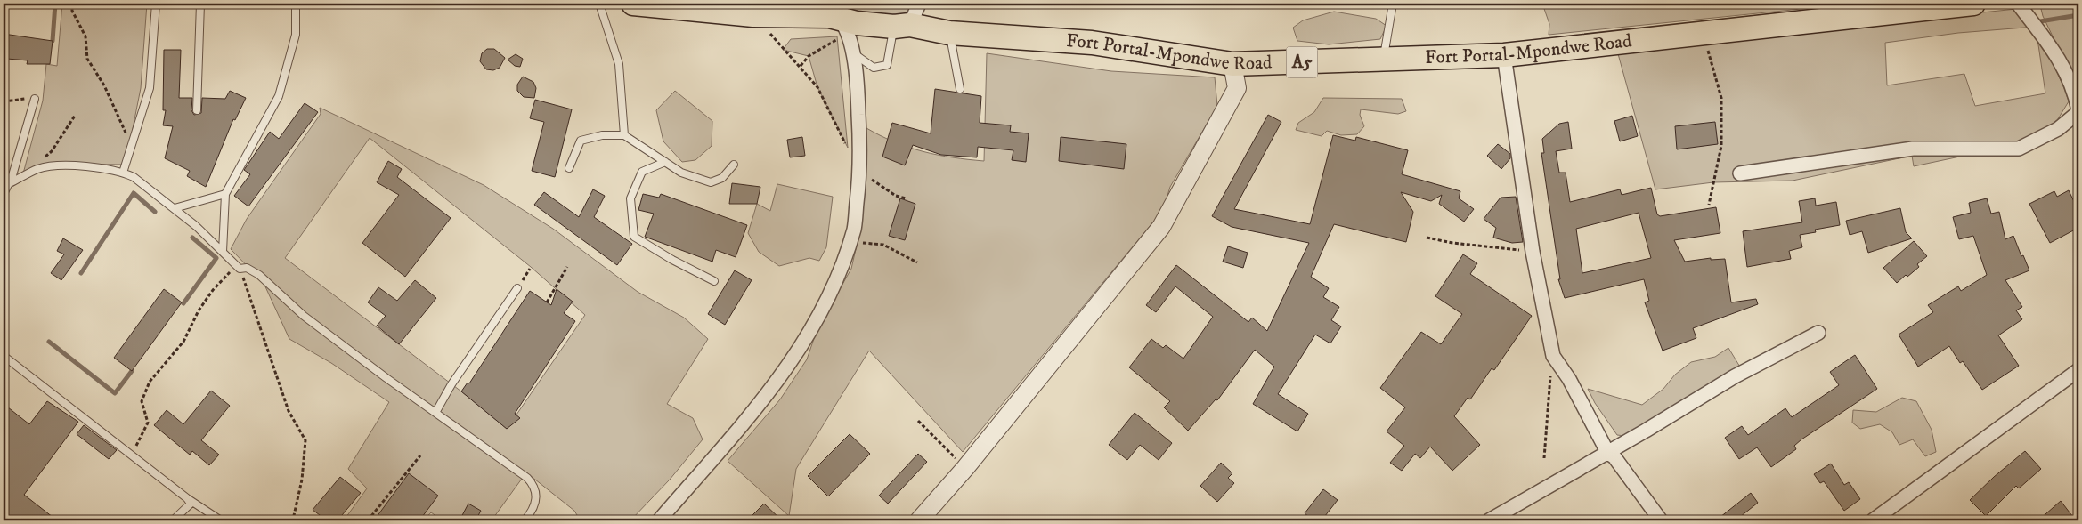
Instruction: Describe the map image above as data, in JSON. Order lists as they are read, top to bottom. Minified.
{"streets":{"highway":["Fort Portal-Mpondwe Road","A5"]}}
